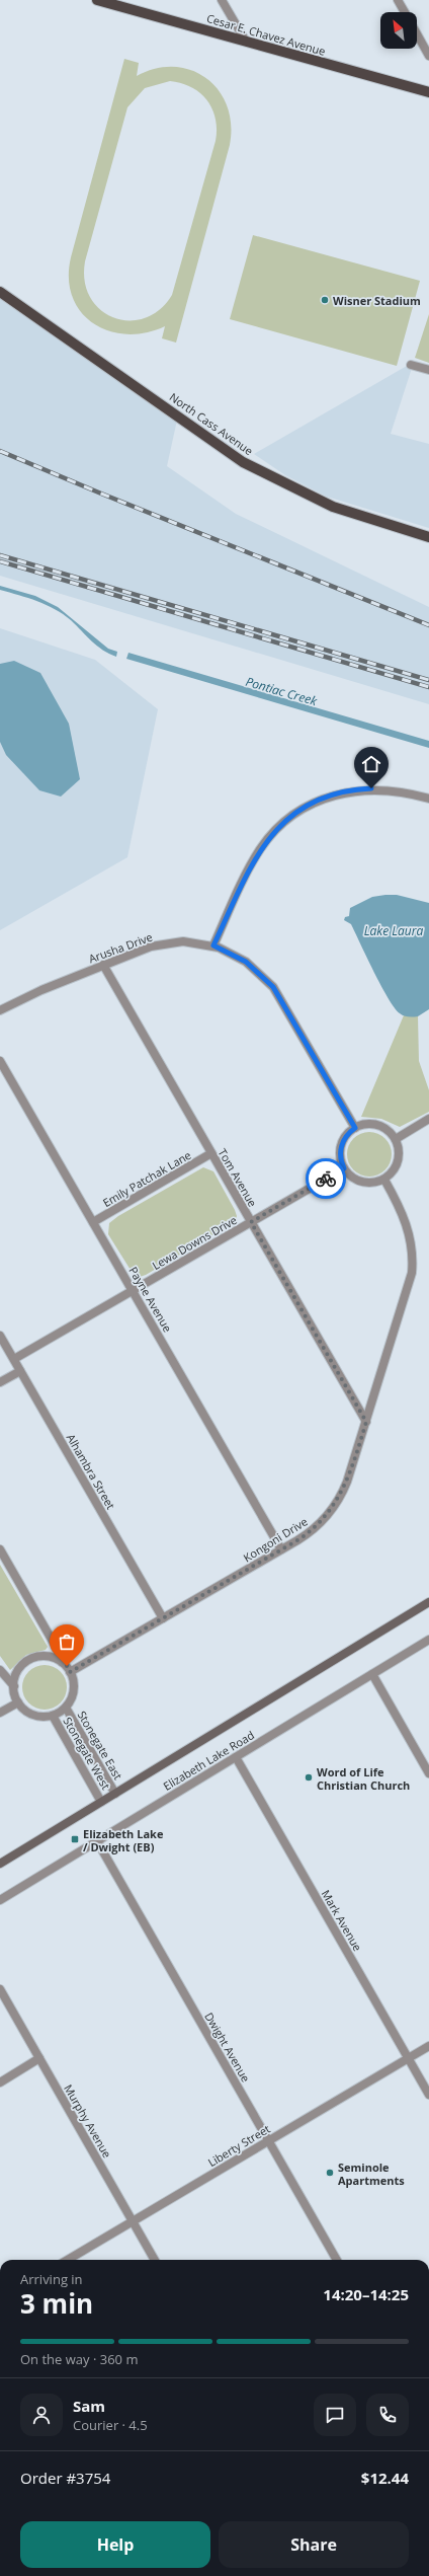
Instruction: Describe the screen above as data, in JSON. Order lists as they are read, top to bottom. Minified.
{"streets":{"main road":["Cesar E. Chavez Avenue","North Cass Avenue","Elizabeth Lake Road"],"street":["Arusha Drive","Tom Avenue","Emily Patchak Lane","Lewa Downs Drive","Payne Avenue","Alhambra Street","Kongoni Drive","Stonegate East","Stonegate West","Mark Avenue","Dwight Avenue","Murphy Avenue","Liberty Street"]},"crossings":[["Arusha Drive","Tom Avenue"],["Arusha Drive","Lewa Downs Drive"],["Arusha Drive","Kongoni Drive"],["Tom Avenue","Emily Patchak Lane"],["Tom Avenue","Lewa Downs Drive"],["Tom Avenue","Kongoni Drive"],["Emily Patchak Lane","Payne Avenue"],["Lewa Downs Drive","Payne Avenue"],["Lewa Downs Drive","Alhambra Street"],["Lewa Downs Drive","Kongoni Drive"],["Payne Avenue","Kongoni Drive"],["Alhambra Street","Kongoni Drive"],["Kongoni Drive","Stonegate East"],["Kongoni Drive","Stonegate West"],["Stonegate East","Stonegate West"],["Stonegate East","Elizabeth Lake Road"],["Stonegate West","Elizabeth Lake Road"],["Elizabeth Lake Road","Mark Avenue"],["Elizabeth Lake Road","Dwight Avenue"],["Mark Avenue","Liberty Street"],["Dwight Avenue","Liberty Street"],["Murphy Avenue","Liberty Street"]],"water":["Pontiac Creek","Lake Laura"],"places":{"other":["Wisner Stadium","Word of Life Christian Church","Seminole Apartments"],"transit":["Elizabeth Lake / Dwight (EB)"]},"north":"top left","page":{"heading":["3 min","Arriving in","14:20–14:25"],"panel":["Sam","Courier · 4.5","Order #3754","$12.44"],"bar":"On the way · 360 m","buttons":["Help","Share"]}}
